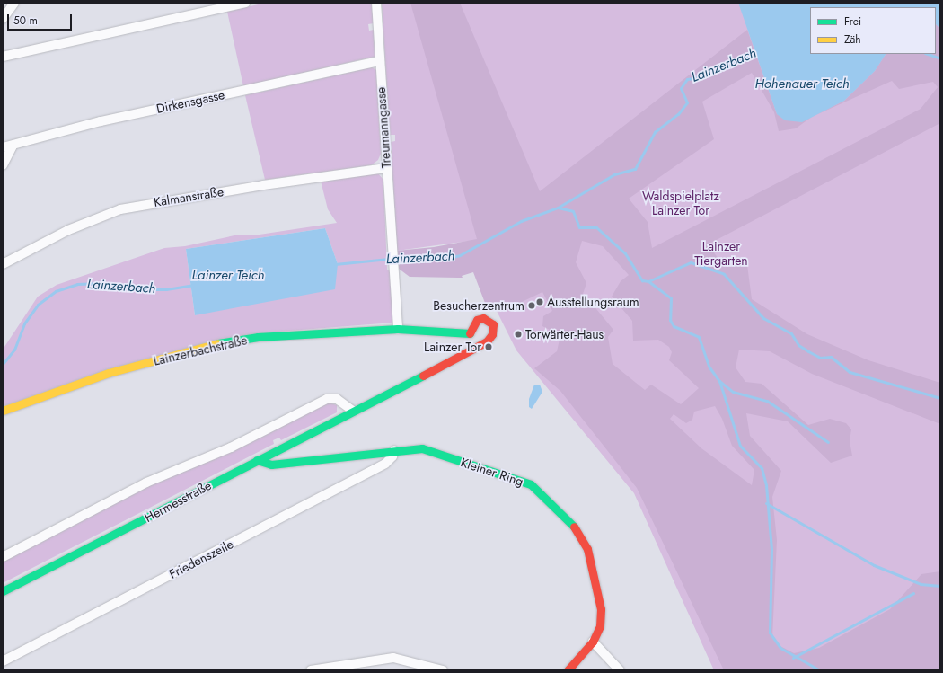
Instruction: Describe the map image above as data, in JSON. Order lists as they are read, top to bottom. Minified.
{"streets":{"street":["Dirkensgasse","Treumanngasse","Kalmanstraße","Lainzerbachstraße","Kleiner Ring","Hermesstraße","Friedenszeile"]},"crossings":[["Dirkensgasse","Treumanngasse"],["Treumanngasse","Kalmanstraße"],["Treumanngasse","Lainzerbachstraße"],["Lainzerbachstraße","Hermesstraße"],["Kleiner Ring","Hermesstraße"],["Kleiner Ring","Friedenszeile"]],"water":["Lainzerbach","Hohenauer Teich","Lainzer Teich"],"parks":["Waldspielplatz Lainzer Tor","Lainzer Tiergarten"],"places":["Ausstellungsraum","Besucherzentrum","Torwärter-Haus","Lainzer Tor"],"legend":["Frei","Zäh"],"scale_bar":"50 m"}
